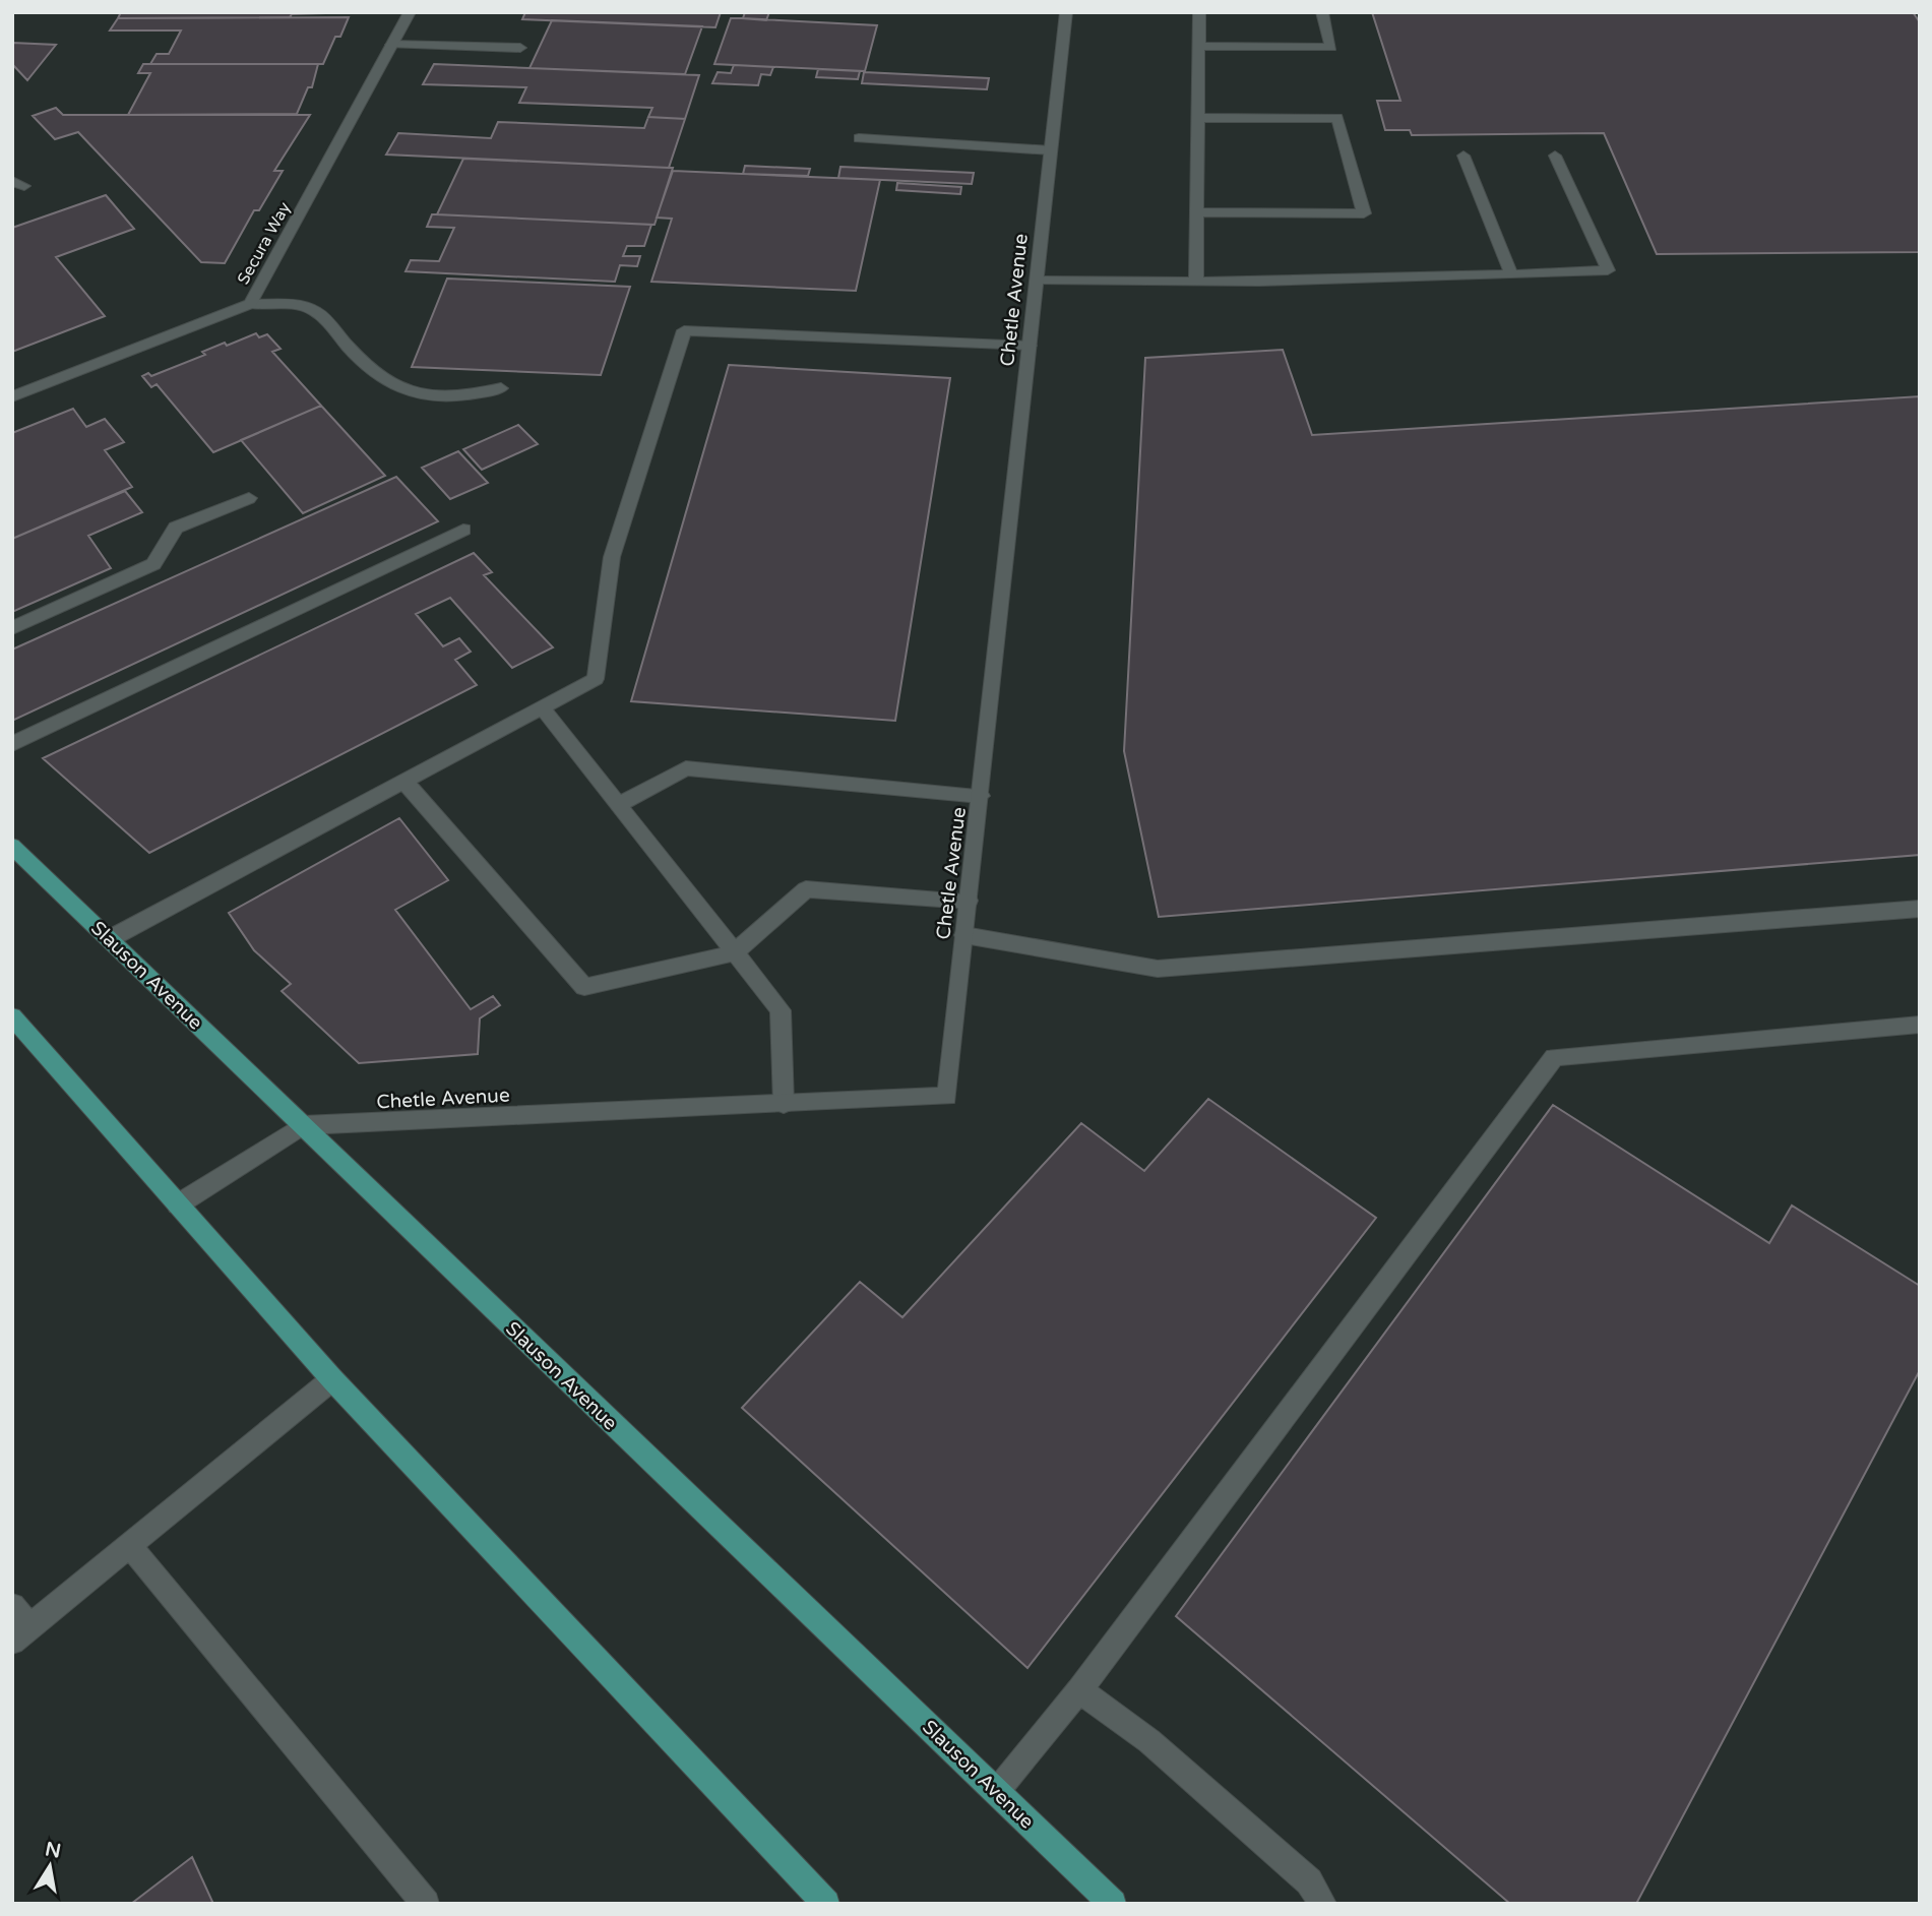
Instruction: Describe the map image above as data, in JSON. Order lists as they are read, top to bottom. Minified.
{"streets":{"main road":["Slauson Avenue"],"street":["Secura Way","Chetle Avenue"]},"crossings":[["Chetle Avenue","Slauson Avenue"]],"north":"top"}
